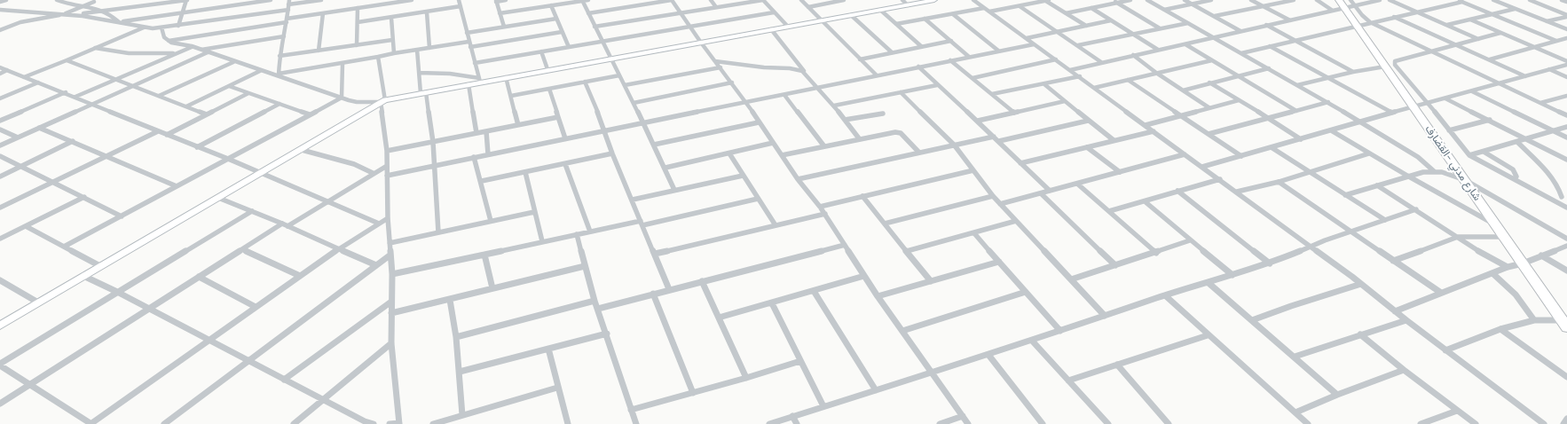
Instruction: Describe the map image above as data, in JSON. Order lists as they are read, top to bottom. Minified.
{"streets":{"highway":["شارع مدني -القضارف"]}}
